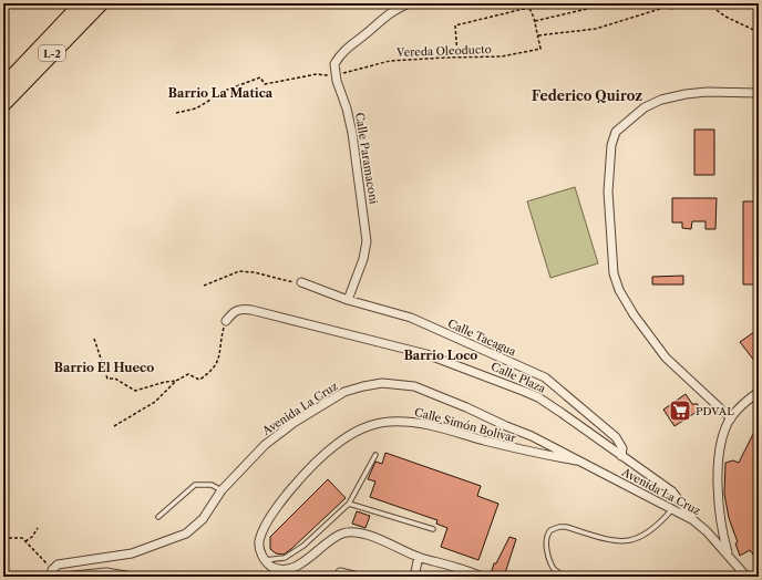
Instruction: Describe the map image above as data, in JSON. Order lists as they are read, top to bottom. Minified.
{"streets":{"highway":["L-2"],"street":["Calle Paramaconi","Calle Tacagua","Calle Plaza","Avenida La Cruz","Calle Simón Bolívar"],"path":["Vereda Oleoducto"]},"crossings":[["Vereda Oleoducto","Calle Paramaconi"],["Calle Paramaconi","Calle Tacagua"],["Calle Tacagua","Calle Plaza"],["Calle Plaza","Avenida La Cruz"],["Avenida La Cruz","Calle Simón Bolívar"]],"districts":["Barrio La Matica","Federico Quiroz","Barrio Loco","Barrio El Hueco"],"places":{"supermarket":["PDVAL"]}}
